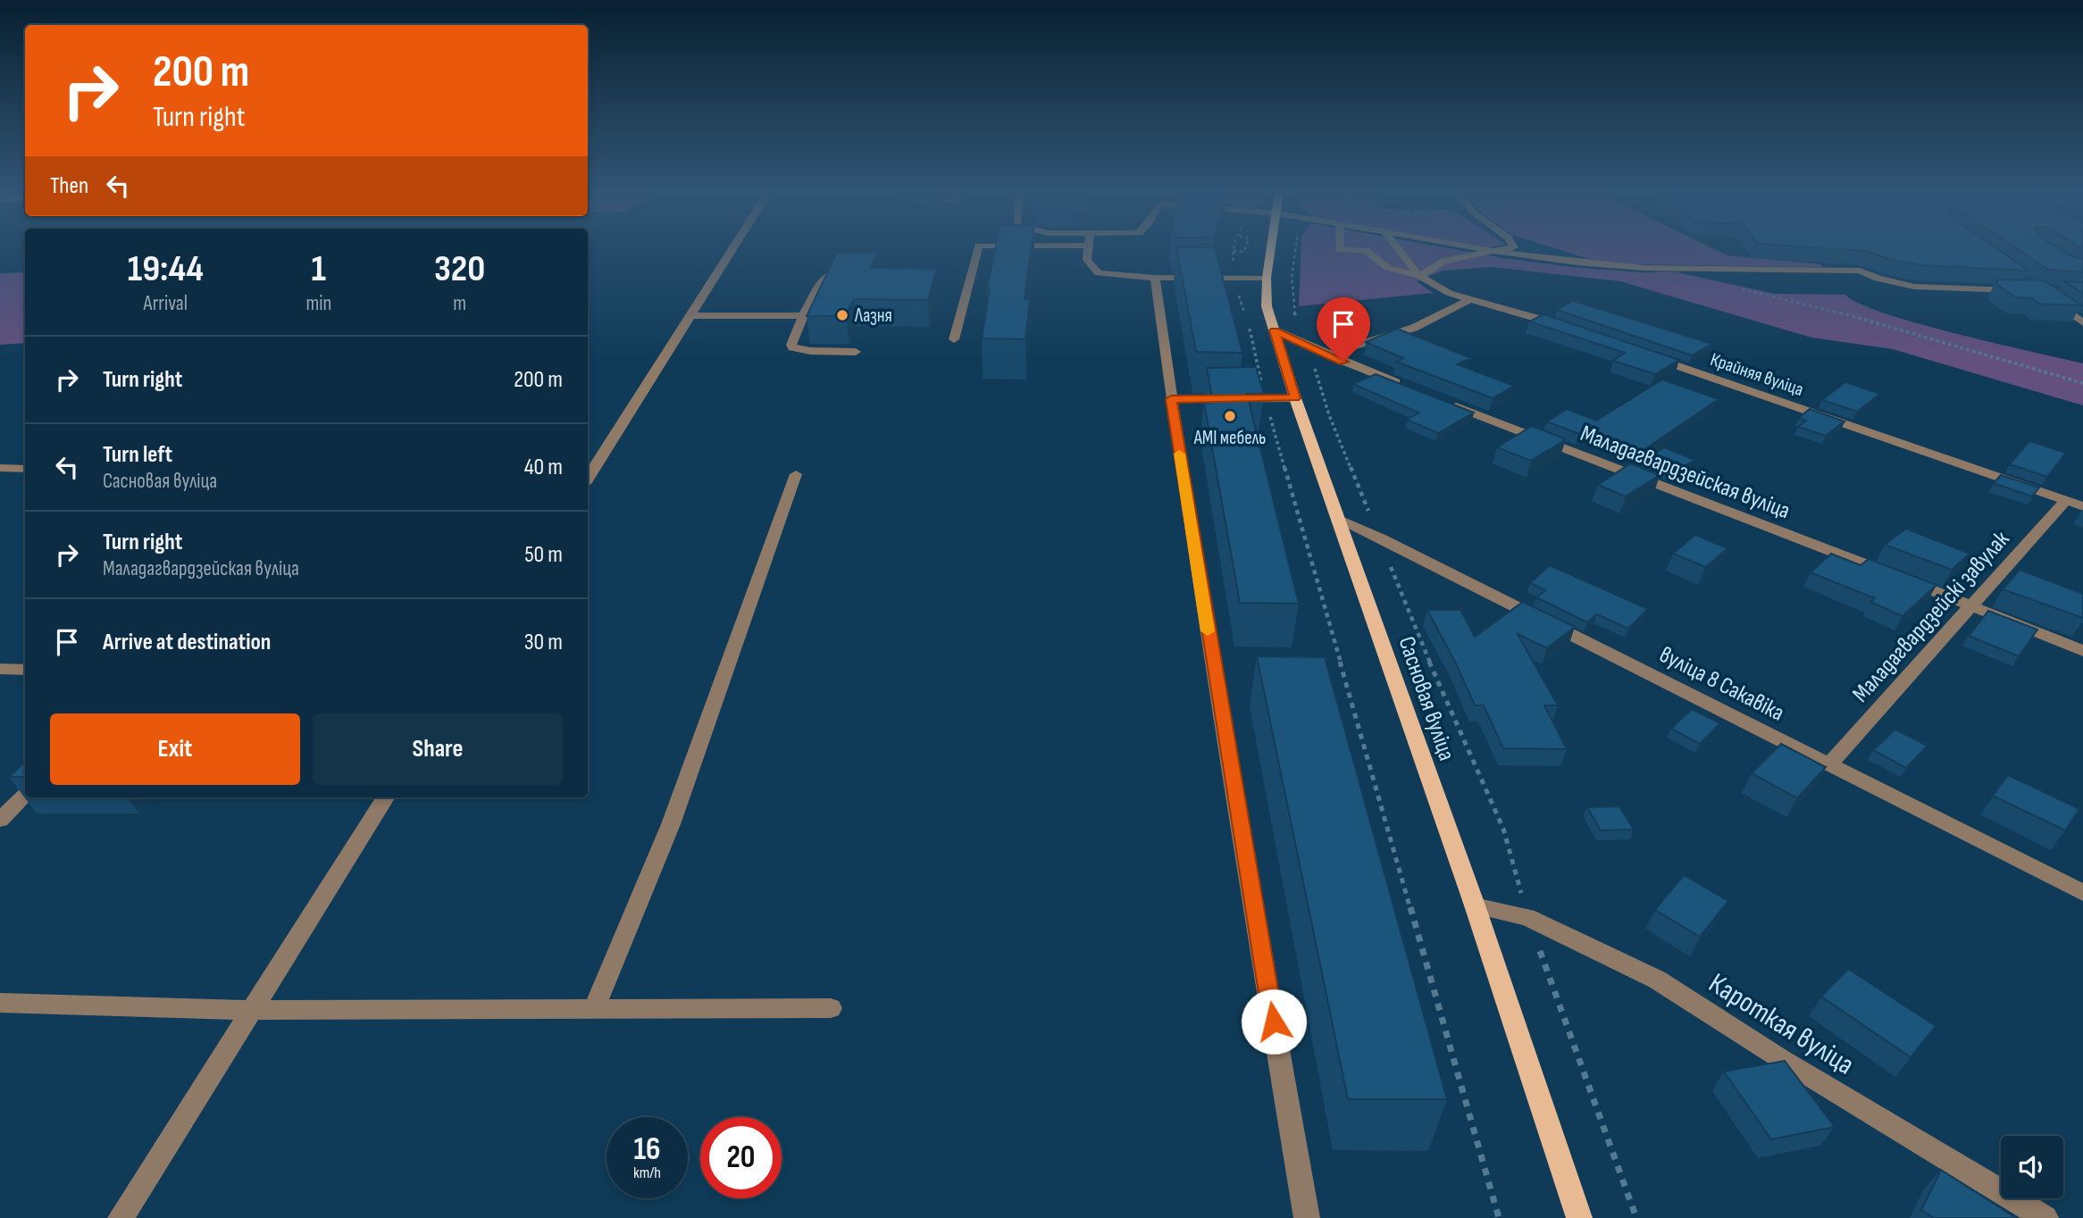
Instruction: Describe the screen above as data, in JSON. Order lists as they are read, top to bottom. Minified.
{"streets":{"main road":["Сасновая вуліца"],"street":["Крайняя вуліца","Маладагвардзейская вуліца","Маладагвардзейскі завулак","вуліца 8 Сакавіка","Кароткая вуліца"]},"crossings":[["Крайняя вуліца","Маладагвардзейскі завулак"],["Маладагвардзейская вуліца","Маладагвардзейскі завулак"],["Маладагвардзейскі завулак","вуліца 8 Сакавіка"],["вуліца 8 Сакавіка","Сасновая вуліца"],["Сасновая вуліца","Кароткая вуліца"]],"places":["Лазня","AMI мебель"],"page":{"turn":["200 m","Turn right"],"then":"Then","eta":["19:44","Arrival","1","min","320","m"],"list":[{"name":"Turn right","value":"200 m"},{"name":"Turn left","note":"Сасновая вуліца","value":"40 m"},{"name":"Turn right","note":"Маладагвардзейская вуліца","value":"50 m"},{"name":"Arrive at destination","value":"30 m"}],"buttons":["Exit","Share"],"speed":"16 km/h","limit":"20"}}
